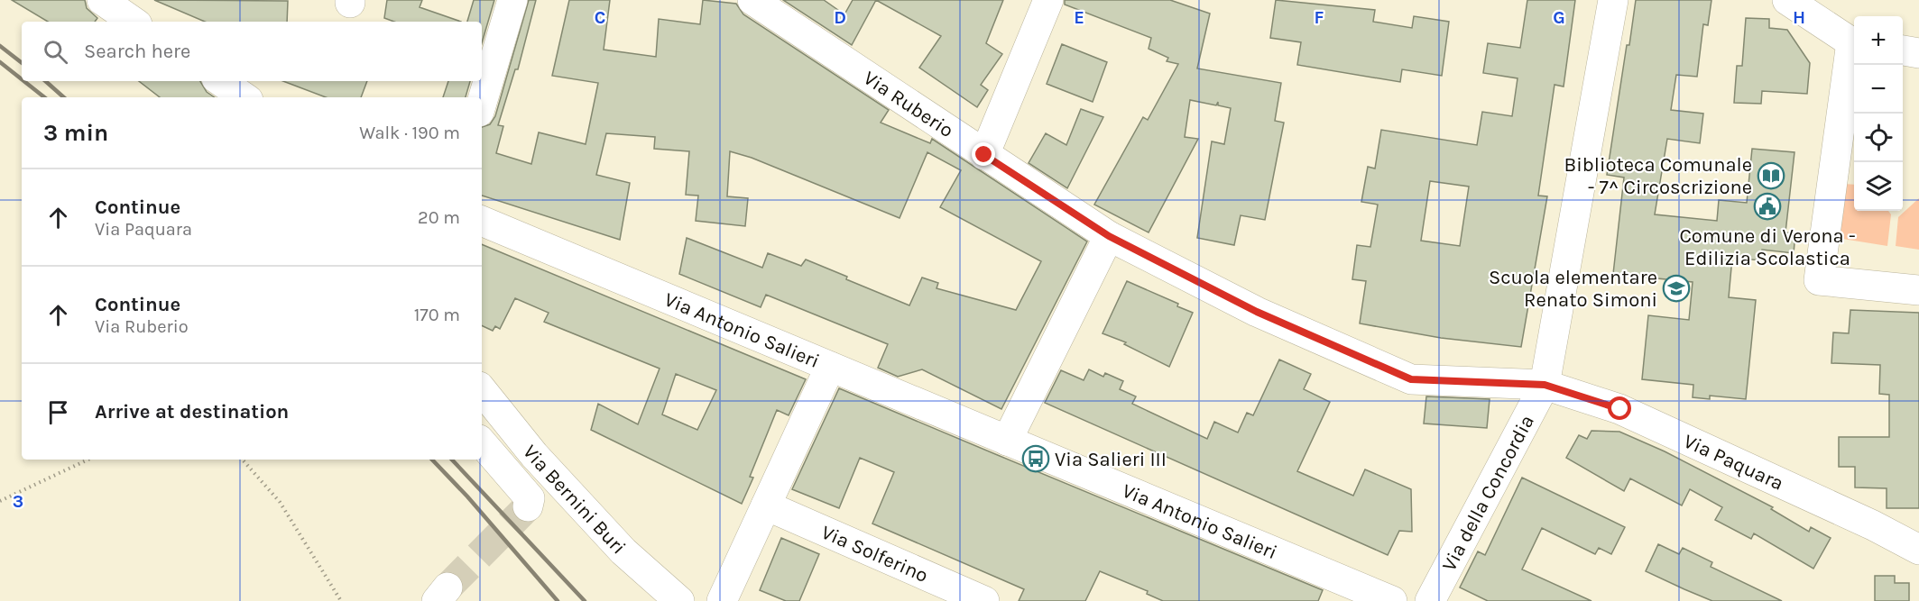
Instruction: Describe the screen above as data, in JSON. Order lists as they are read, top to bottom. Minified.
{"streets":{"street":["Via Ruberio","Via Antonio Salieri","Via Paquara","Via della Concordia","Via Bernini Buri","Via Solferino"]},"crossings":[["Via Ruberio","Via Paquara"],["Via Ruberio","Via della Concordia"],["Via Paquara","Via della Concordia"]],"places":{"library":["Biblioteca Comunale - 7^ Circoscrizione"],"public building":["Comune di Verona - Edilizia Scolastica"],"school or university":["Scuola elementare Renato Simoni"],"bus stop":["Via Salieri III"]},"page":{"map_buttons":["+","−"],"search":"Search here","heading":["3 min","Walk · 190 m"],"list":[["Continue","Via Paquara","20 m"],["Continue","Via Ruberio","170 m"],"Arrive at destination"]},"grid":{"columns":["C","D","E","F","G","H"],"rows":["3"]}}
